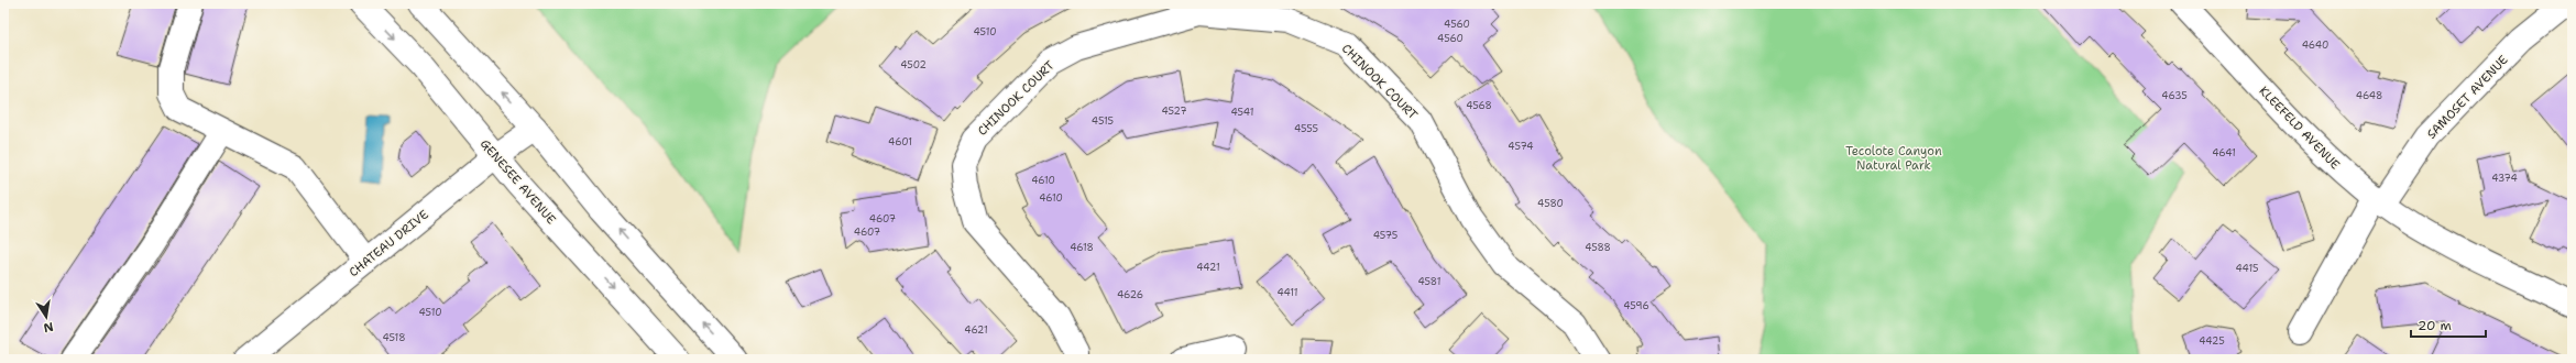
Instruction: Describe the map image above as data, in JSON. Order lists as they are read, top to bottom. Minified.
{"streets":{"street":["CHINOOK COURT","SAMOSET AVENUE","KLEEFELD AVENUE","GENESEE AVENUE","CHATEAU DRIVE"]},"crossings":[["SAMOSET AVENUE","KLEEFELD AVENUE"],["GENESEE AVENUE","CHATEAU DRIVE"]],"parks":["Tecolote Canyon Natural Park"],"house_numbers":["4560","4510","4560","4640","4502","4635","4648","4568","4527","4541","4515","4555","4601","4574","4641","4374","4610","4610","4580","4607","4607","4575","4618","4588","4421","4415","4581","4411","4626","4596","4510","4621","4518","4425"],"scale_bar":"20 m","north":"bottom"}
